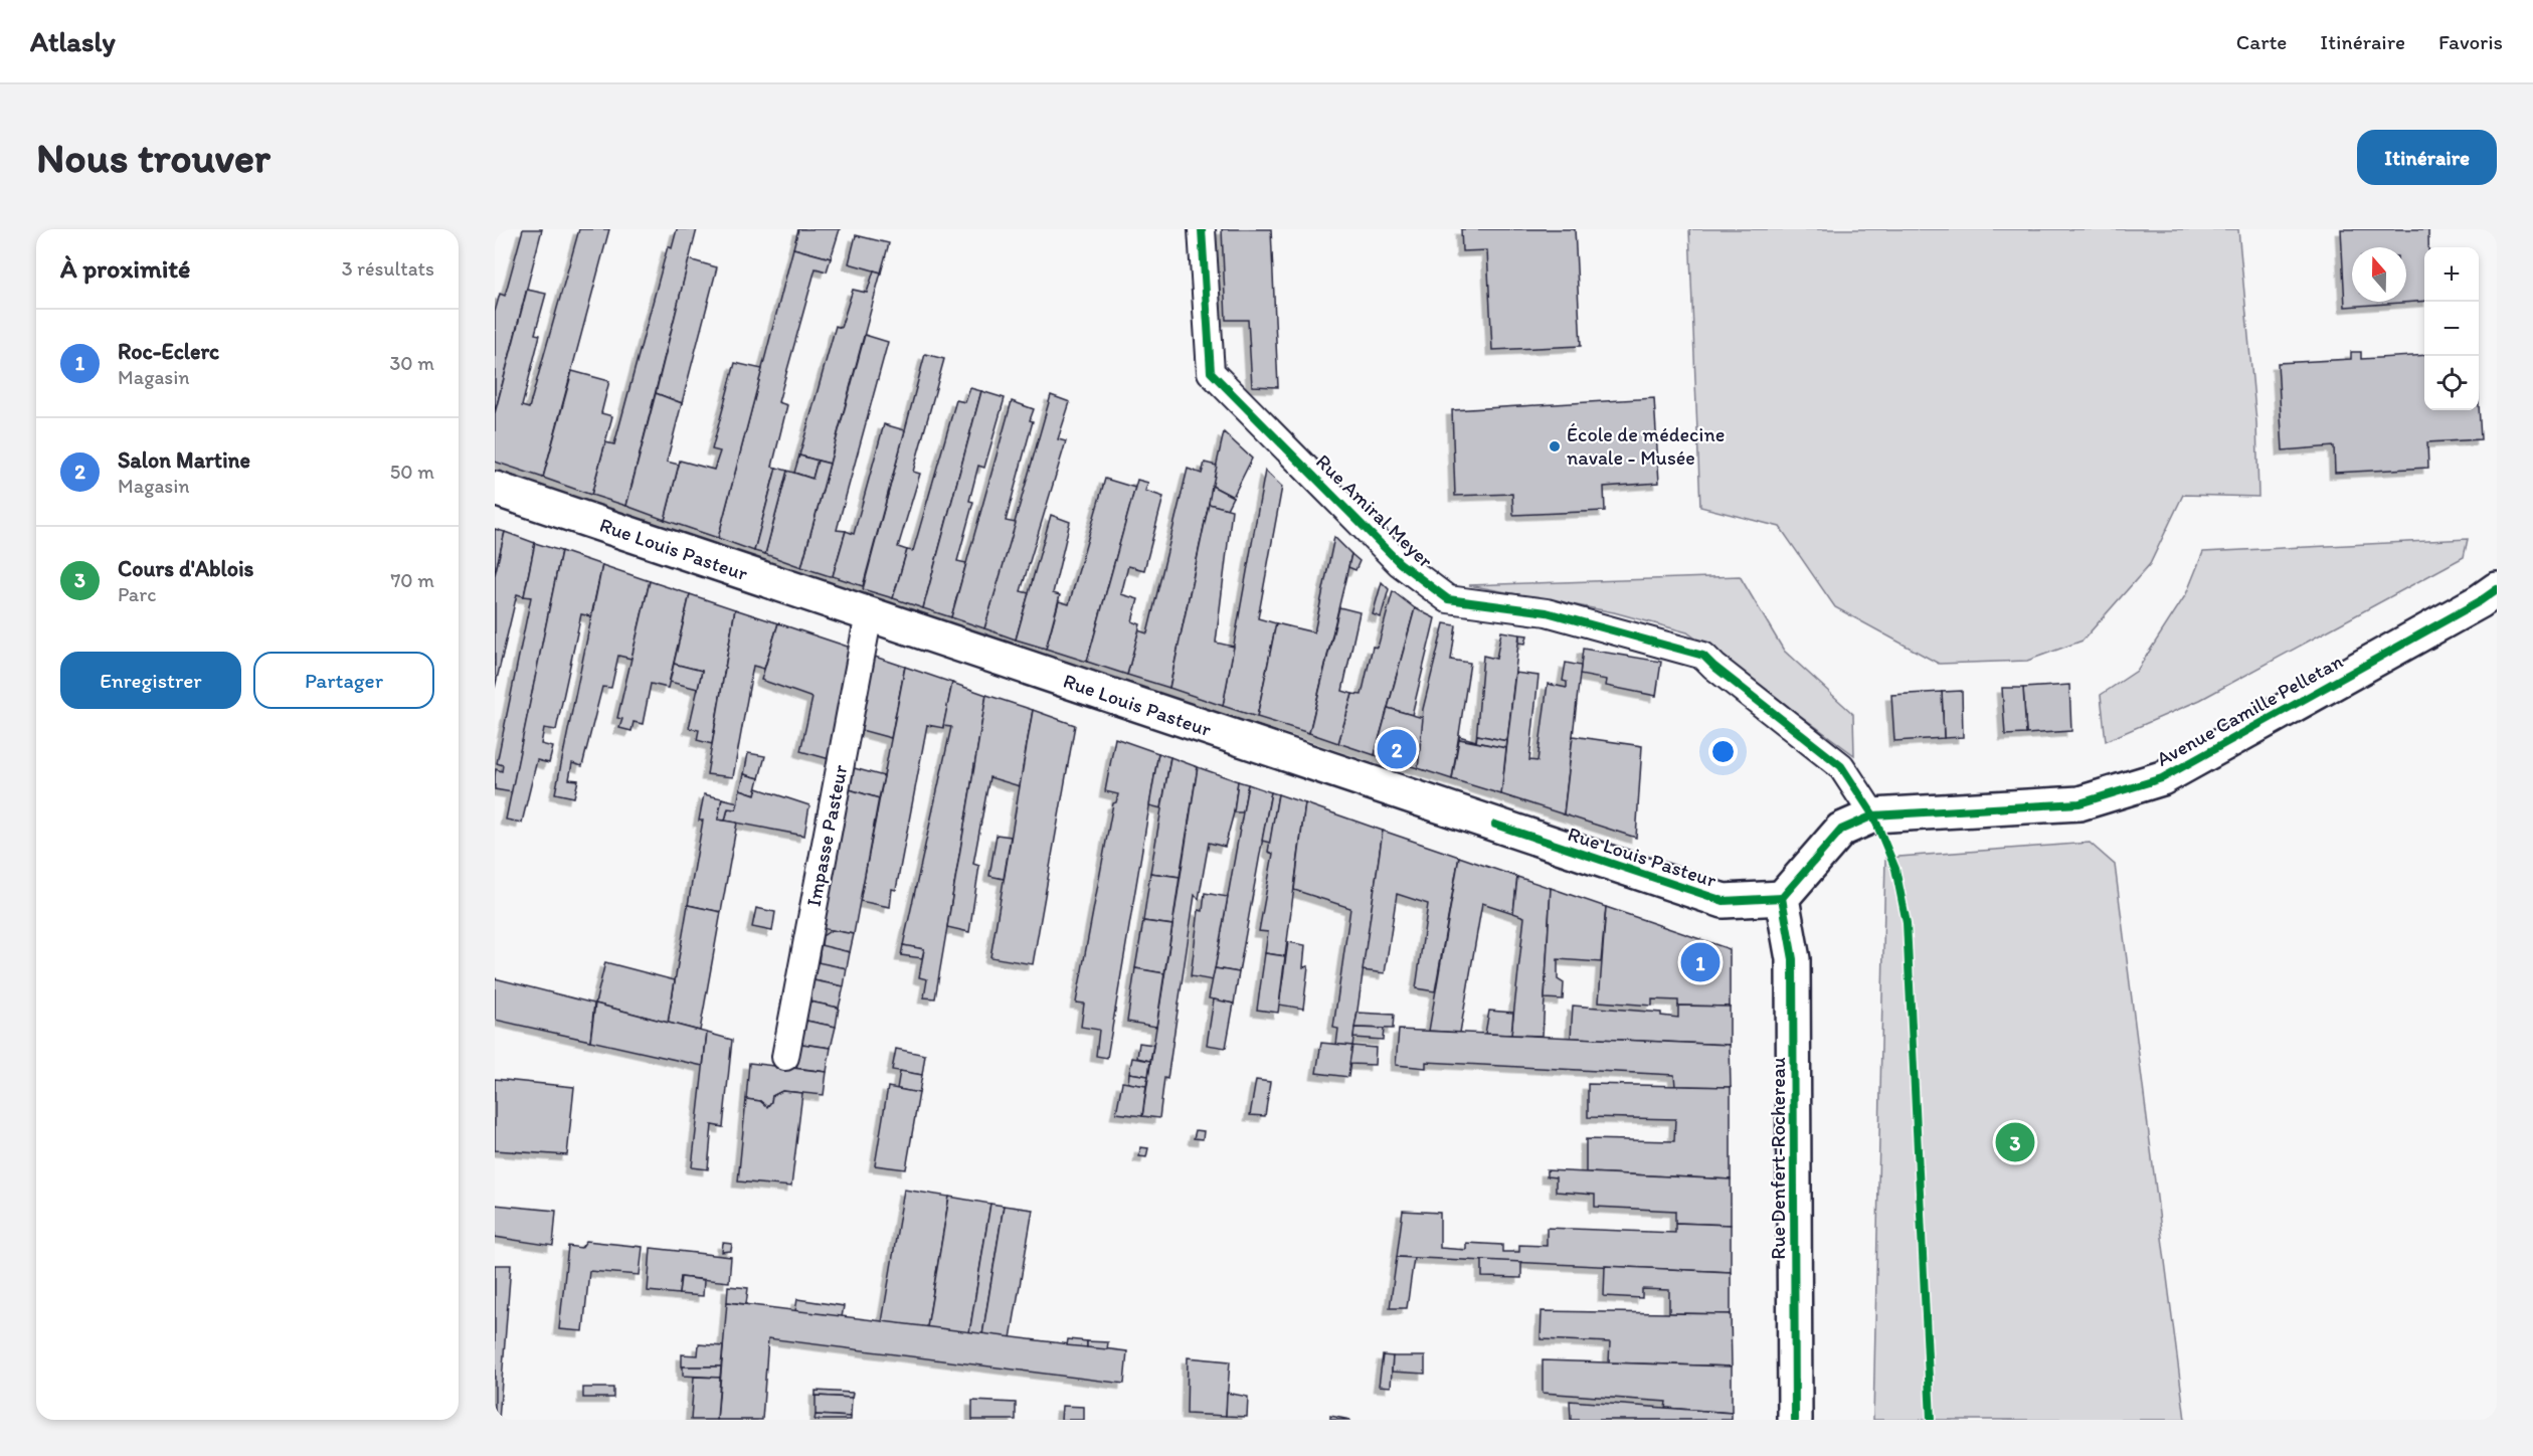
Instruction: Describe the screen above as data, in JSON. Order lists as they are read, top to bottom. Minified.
{"streets":{"street":["Rue Louis Pasteur","Avenue Camille Pelletan","Rue Denfert-Rochereau"],"lane":["Rue Amiral Meyer","Impasse Pasteur"]},"crossings":[["Rue Amiral Meyer","Avenue Camille Pelletan"],["Rue Louis Pasteur","Avenue Camille Pelletan"],["Rue Louis Pasteur","Impasse Pasteur"],["Rue Louis Pasteur","Rue Denfert-Rochereau"],["Avenue Camille Pelletan","Rue Denfert-Rochereau"]],"places":["École de médecine navale - Musée"],"north":"top","page":{"header":"Atlasly","nav":["Carte","Itinéraire","Favoris"],"buttons":["Itinéraire",["Enregistrer","Partager"]],"title":"Nous trouver","heading":["À proximité","3 résultats"],"map_buttons":["+","−"],"list":[{"mark":"1","name":"Roc-Eclerc","note":"Magasin","value":"30 m"},{"mark":"2","name":"Salon Martine","note":"Magasin","value":"50 m"},{"mark":"3","name":"Cours d'Ablois","note":"Parc","value":"70 m"}],"pins":["2","1","3"]}}
